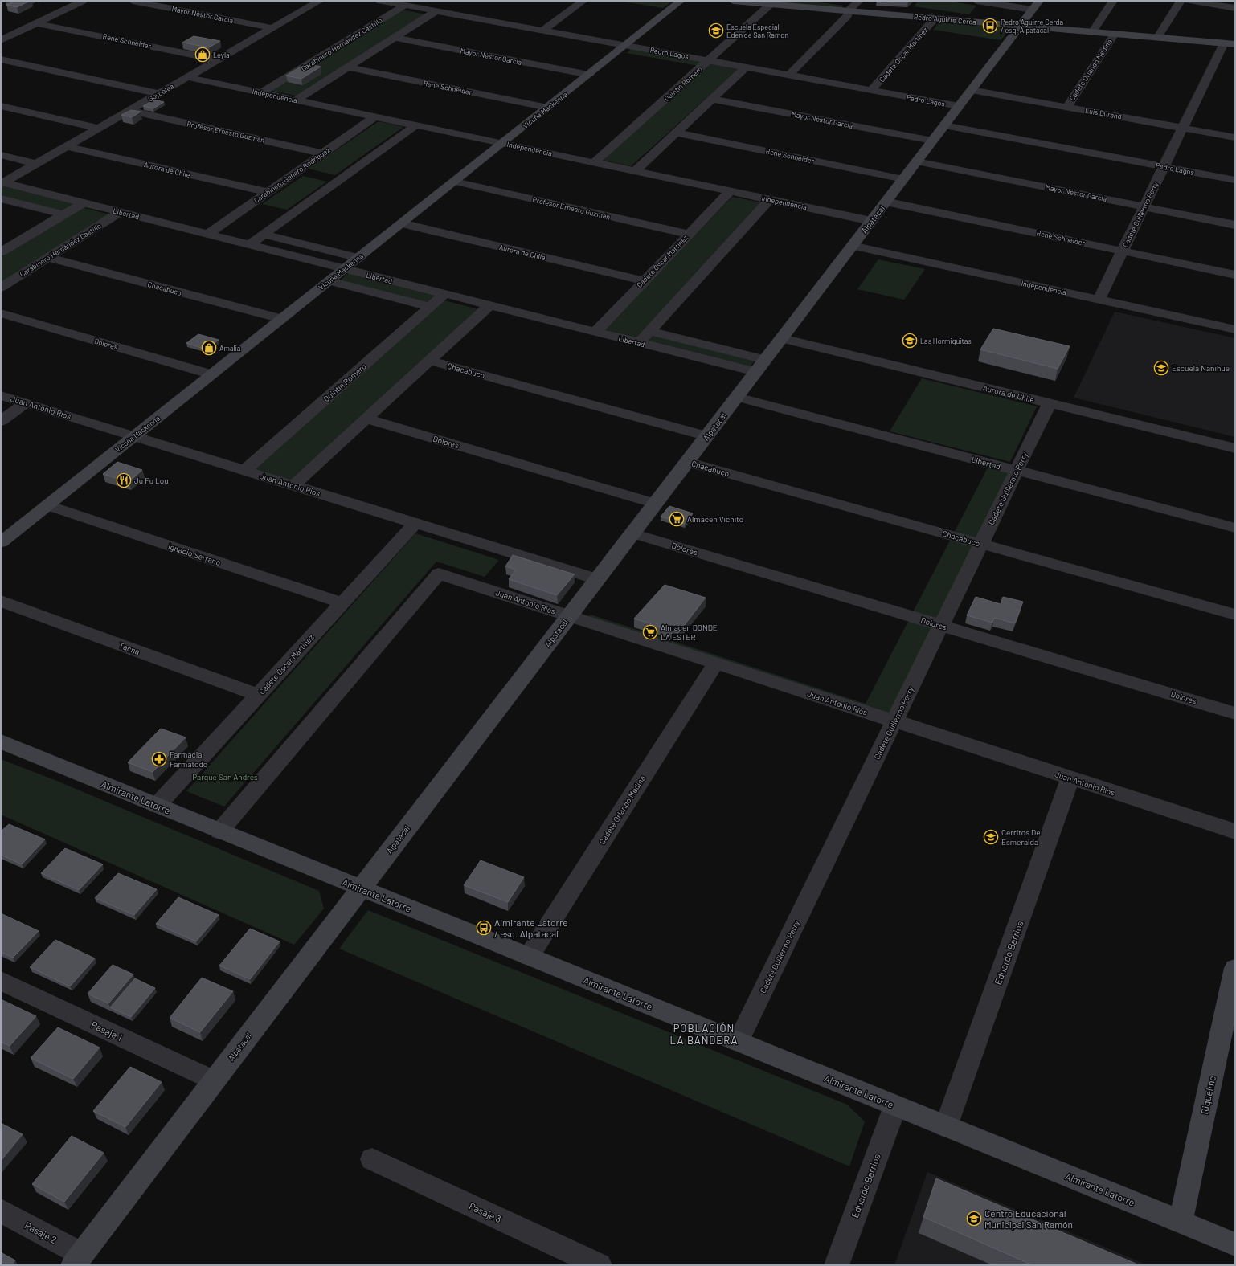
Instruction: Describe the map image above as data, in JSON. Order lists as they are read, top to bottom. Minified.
{"streets":{"main road":["Pedro Aguirre Cerda","Vicuña Mackenna","Alpatacal","Almirante Latorre","Riquelme"],"street":["Mayor Néstor García","René Schneider","Carabinero Hernández Castillo","Pedro Lagos","Cadete Óscar Martínez","Cadete Orlando Medina","Quintín Romero","Goycolea","Independencia","Luis Durand","Profesor Ernesto Guzmán","Aurora de Chile","Carabinero Genaro Rodríguez","Libertad","Cadete Guillermo Perry","Chacabuco","Dolores","Juan Antonio Ríos","Ignacio Serrano","Tacna","Eduardo Barrios","Pasaje 1","Pasaje 3","Pasaje 2"]},"crossings":[["Mayor Néstor García","Goycolea"],["Mayor Néstor García","Vicuña Mackenna"],["Mayor Néstor García","Cadete Guillermo Perry"],["Mayor Néstor García","Alpatacal"],["Pedro Aguirre Cerda","Cadete Óscar Martínez"],["Pedro Aguirre Cerda","Cadete Orlando Medina"],["Pedro Aguirre Cerda","Quintín Romero"],["Pedro Aguirre Cerda","Cadete Guillermo Perry"],["Pedro Aguirre Cerda","Alpatacal"],["René Schneider","Goycolea"],["René Schneider","Vicuña Mackenna"],["René Schneider","Cadete Guillermo Perry"],["René Schneider","Alpatacal"],["Carabinero Hernández Castillo","Pedro Lagos"],["Carabinero Hernández Castillo","Independencia"],["Carabinero Hernández Castillo","Libertad"],["Carabinero Hernández Castillo","Chacabuco"],["Pedro Lagos","Cadete Óscar Martínez"],["Pedro Lagos","Quintín Romero"],["Pedro Lagos","Vicuña Mackenna"],["Pedro Lagos","Cadete Guillermo Perry"],["Pedro Lagos","Alpatacal"],["Cadete Óscar Martínez","Independencia"],["Cadete Óscar Martínez","Profesor Ernesto Guzmán"],["Cadete Óscar Martínez","Aurora de Chile"],["Cadete Óscar Martínez","Libertad"],["Cadete Óscar Martínez","Juan Antonio Ríos"],["Cadete Óscar Martínez","Ignacio Serrano"],["Cadete Óscar Martínez","Tacna"],["Cadete Óscar Martínez","Almirante Latorre"],["Cadete Orlando Medina","Luis Durand"],["Cadete Orlando Medina","Juan Antonio Ríos"],["Cadete Orlando Medina","Almirante Latorre"],["Quintín Romero","Independencia"],["Quintín Romero","Libertad"],["Quintín Romero","Juan Antonio Ríos"],["Goycolea","Independencia"],["Goycolea","Profesor Ernesto Guzmán"],["Goycolea","Aurora de Chile"],["Goycolea","Libertad"],["Independencia","Vicuña Mackenna"],["Independencia","Carabinero Genaro Rodríguez"],["Independencia","Cadete Guillermo Perry"],["Independencia","Alpatacal"],["Vicuña Mackenna","Profesor Ernesto Guzmán"],["Vicuña Mackenna","Aurora de Chile"],["Vicuña Mackenna","Libertad"],["Vicuña Mackenna","Chacabuco"],["Vicuña Mackenna","Dolores"],["Vicuña Mackenna","Juan Antonio Ríos"],["Vicuña Mackenna","Ignacio Serrano"],["Luis Durand","Cadete Guillermo Perry"],["Luis Durand","Alpatacal"],["Profesor Ernesto Guzmán","Carabinero Genaro Rodríguez"],["Aurora de Chile","Carabinero Genaro Rodríguez"],["Aurora de Chile","Cadete Guillermo Perry"],["Aurora de Chile","Alpatacal"],["Carabinero Genaro Rodríguez","Libertad"],["Libertad","Cadete Guillermo Perry"],["Libertad","Alpatacal"],["Cadete Guillermo Perry","Chacabuco"],["Cadete Guillermo Perry","Dolores"],["Cadete Guillermo Perry","Juan Antonio Ríos"],["Cadete Guillermo Perry","Almirante Latorre"],["Alpatacal","Chacabuco"],["Alpatacal","Dolores"],["Alpatacal","Juan Antonio Ríos"],["Alpatacal","Almirante Latorre"],["Alpatacal","Pasaje 1"],["Alpatacal","Pasaje 2"],["Juan Antonio Ríos","Almirante Latorre"],["Juan Antonio Ríos","Eduardo Barrios"],["Almirante Latorre","Eduardo Barrios"],["Almirante Latorre","Riquelme"]],"districts":["POBLACIÓN LA BANDERA"],"parks":["Parque San Andrés"],"places":{"bus stop":["Pedro Aguirre Cerda / esq. Alpatacal","Almirante Latorre / esq. Alpatacal"],"school or university":["Escuela Especial Eden de San Ramon","Las Hormiguitas","Escuela Nanihue","Cerritos De Esmeralda","Centro Educacional Municipal San Ramón"],"shop":["Leyla","Amalia"],"restaurant":["Ju Fu Lou"],"supermarket":["Almacen Vichito","Almacen DONDE LA ESTER"],"pharmacy":["Farmacia Farmatodo"]}}
